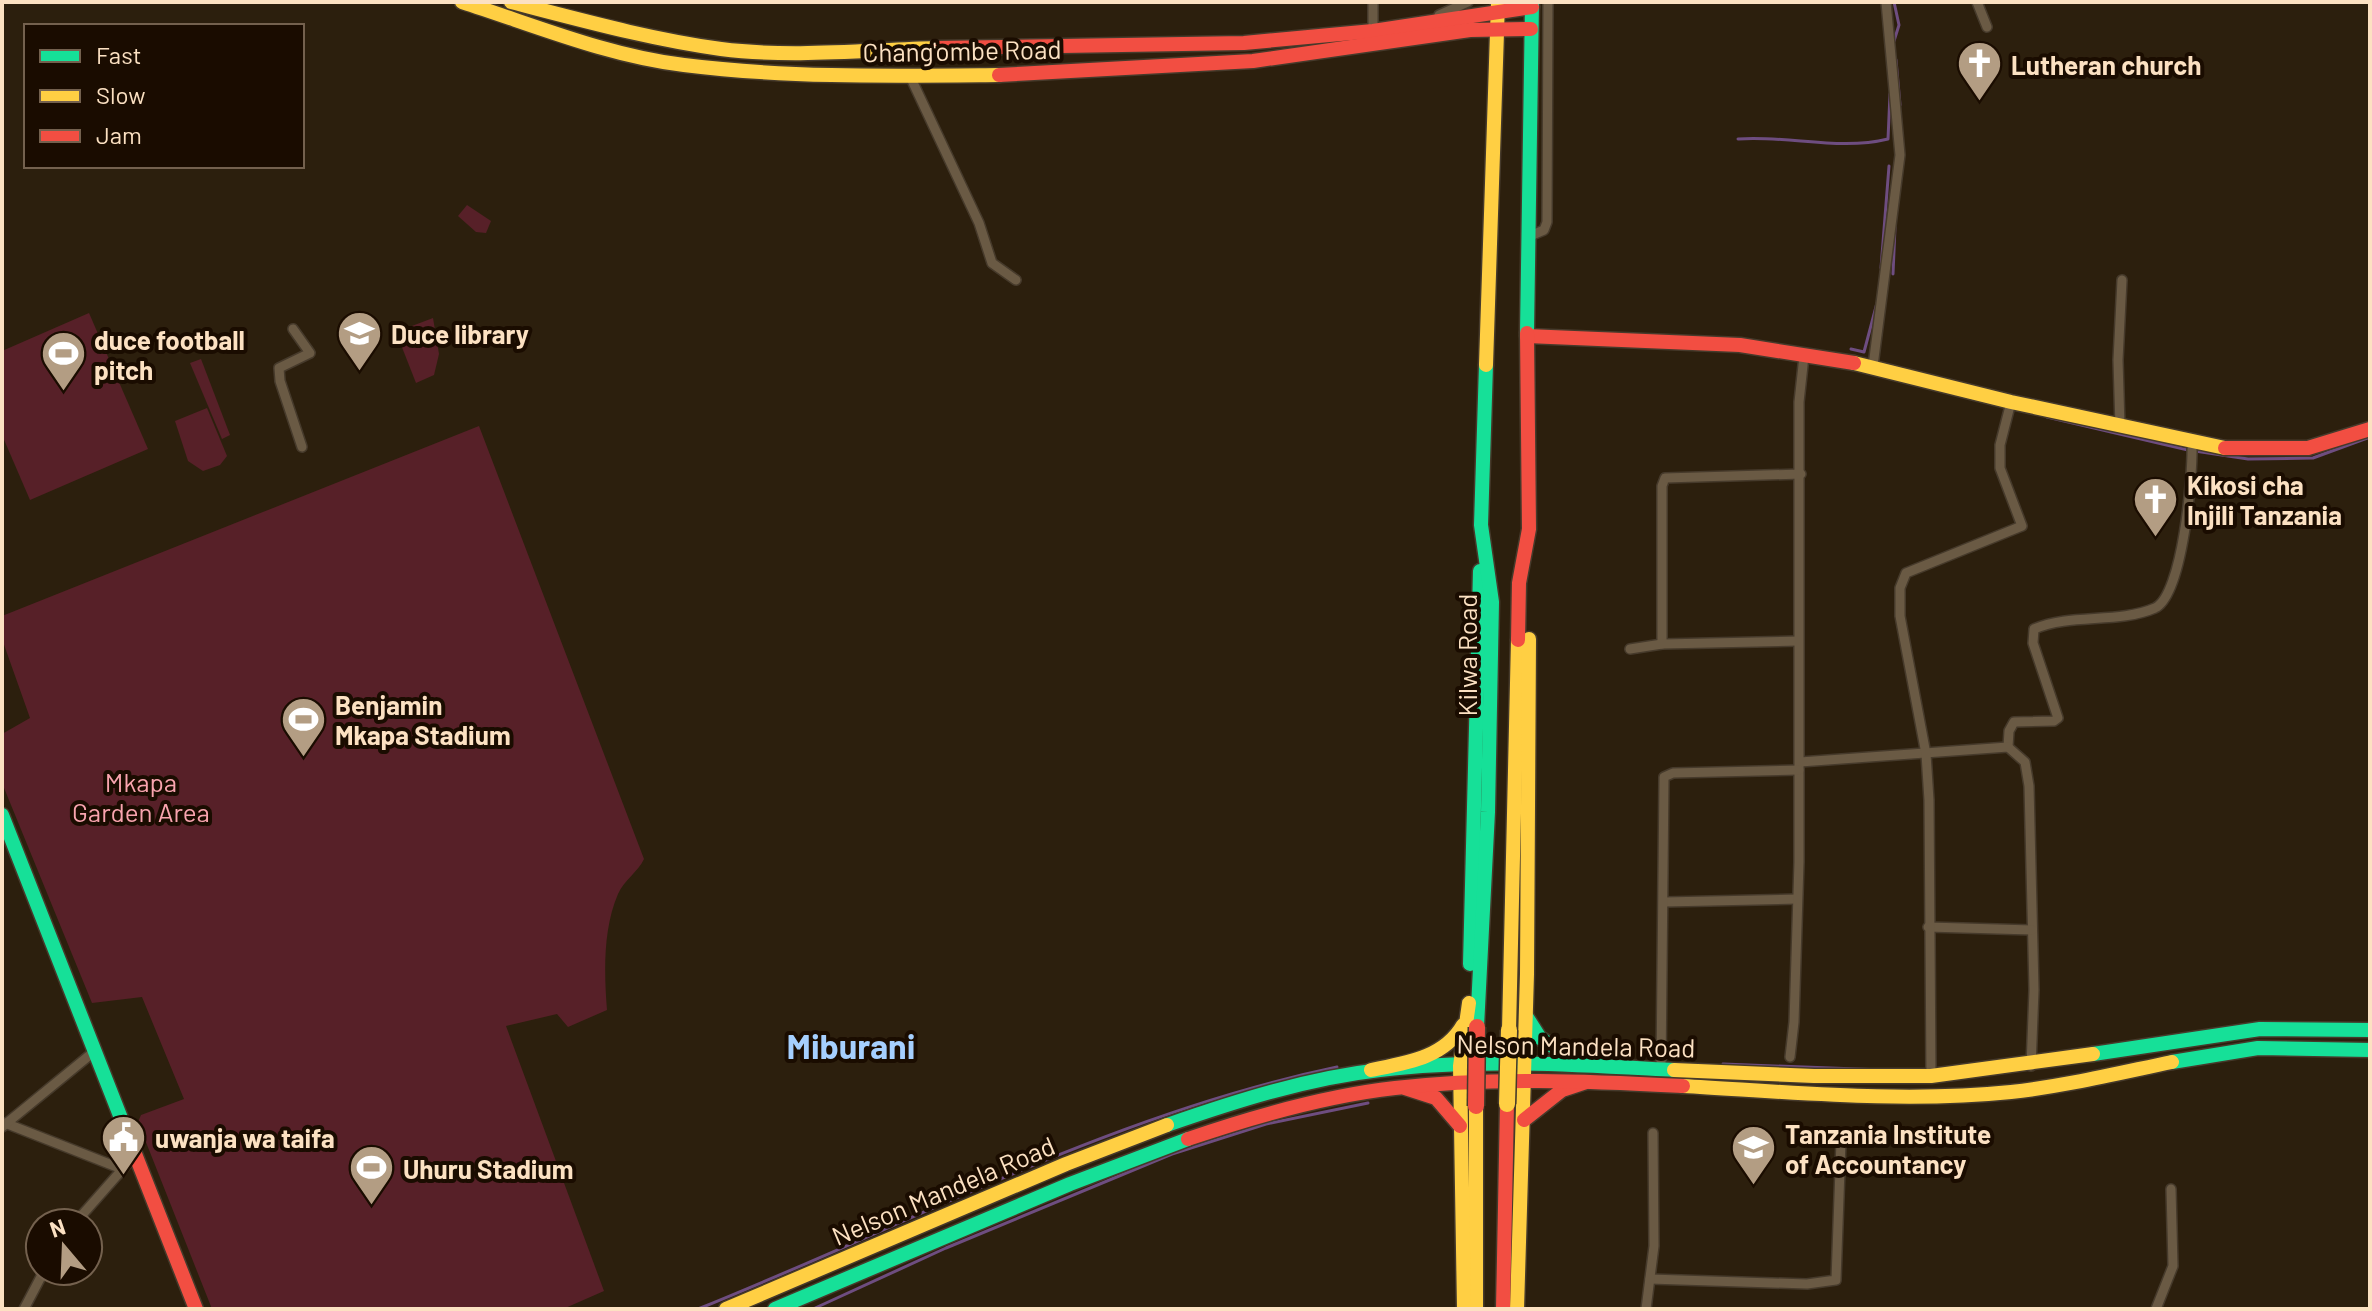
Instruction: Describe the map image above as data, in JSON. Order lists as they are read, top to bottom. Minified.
{"streets":{"main road":["Chang'ombe Road","Kilwa Road","Nelson Mandela Road"]},"crossings":[["Chang'ombe Road","Kilwa Road"]],"districts":["Miburani"],"parks":["Mkapa Garden Area"],"places":{"church":["Lutheran church","Kikosi cha Injili Tanzania"],"school or university":["Duce library","Tanzania Institute of Accountancy"],"sports":["duce football pitch","Benjamin Mkapa Stadium","Uhuru Stadium"],"public building":["uwanja wa taifa"]},"legend":["Fast","Slow","Jam"],"north":"top"}
